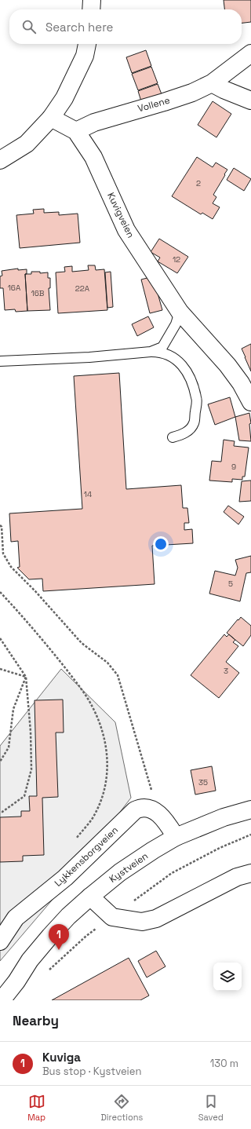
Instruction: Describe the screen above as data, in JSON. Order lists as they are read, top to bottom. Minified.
{"streets":{"street":["Vollene","Kuvigveien","Lykkensborgveien","Kystveien"]},"crossings":[["Vollene","Kuvigveien"]],"house_numbers":["2","12","16A","22A","16B","9","14","5","3","35"],"page":{"search":"Search here","pins":"1","heading":"Nearby","list":[{"mark":"1","name":"Kuviga","note":"Bus stop · Kystveien","value":"130 m"}],"nav":["Map","Directions","Saved"]}}
